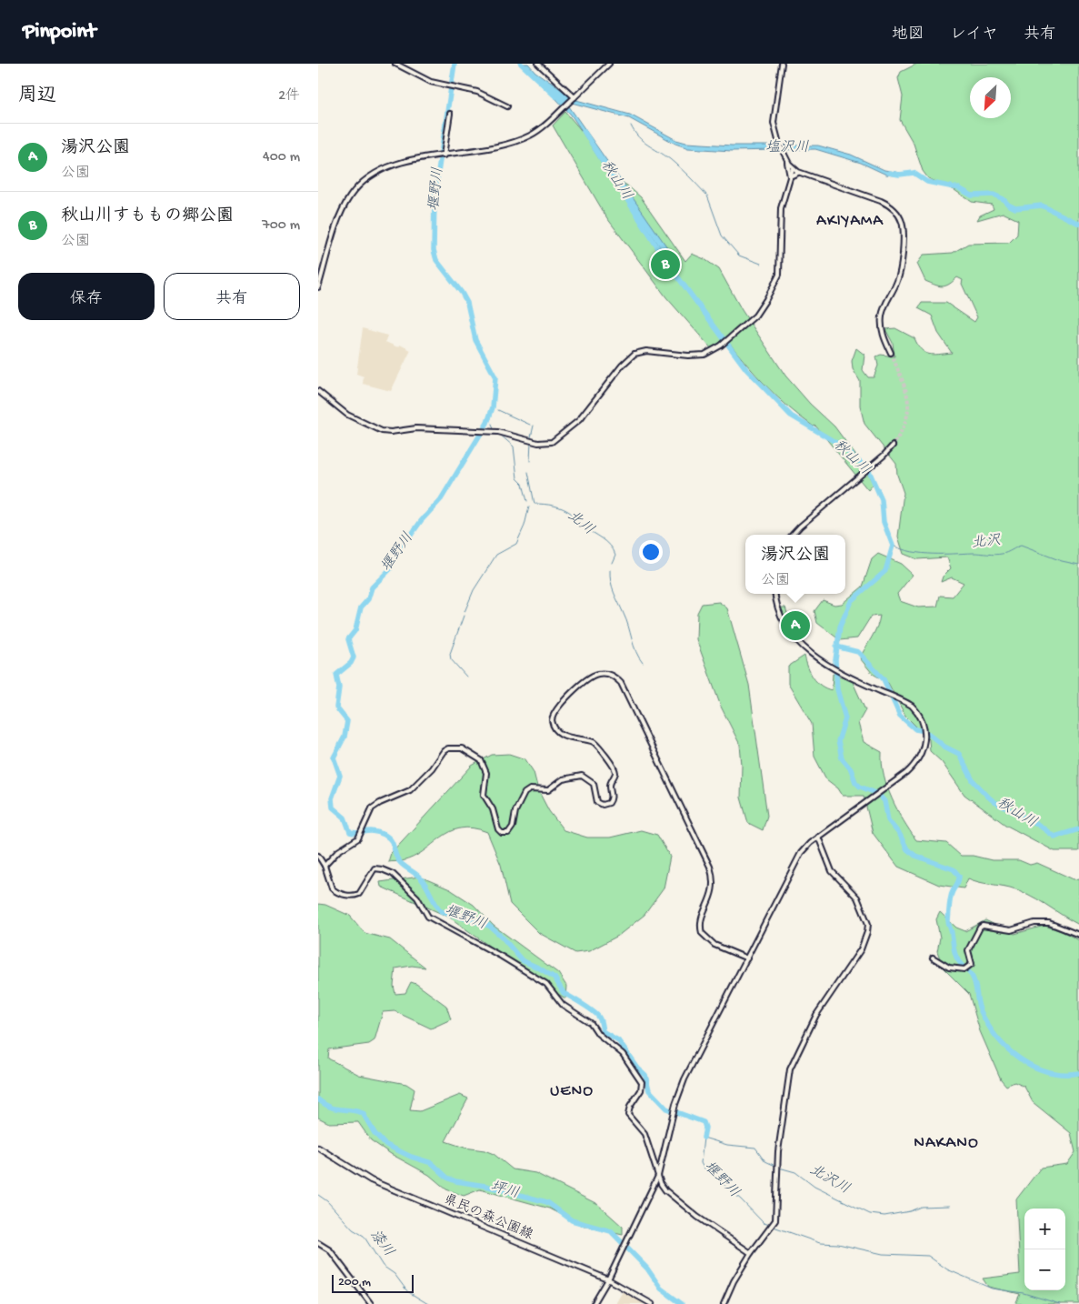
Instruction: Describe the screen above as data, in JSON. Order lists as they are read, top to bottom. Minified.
{"streets":{"main road":["県民の森公園線"]},"districts":["AKIYAMA","UENO","NAKANO"],"water":["塩沢川","秋山川","堰野川","北川","北沢","北沢川","坪川","漆川"],"scale_bar":"200 m","north":"bottom left","page":{"header":"Pinpoint","nav":["地図","レイヤ","共有"],"heading":["周辺","2件"],"list":[{"mark":"A","name":"湯沢公園","note":"公園","value":"400 m"},{"mark":"B","name":"秋山川すももの郷公園","note":"公園","value":"700 m"}],"pins":["B","A"],"buttons":["保存","共有"],"popup":["湯沢公園","公園"],"map_buttons":["+","−"],"scale":"200 m"}}
